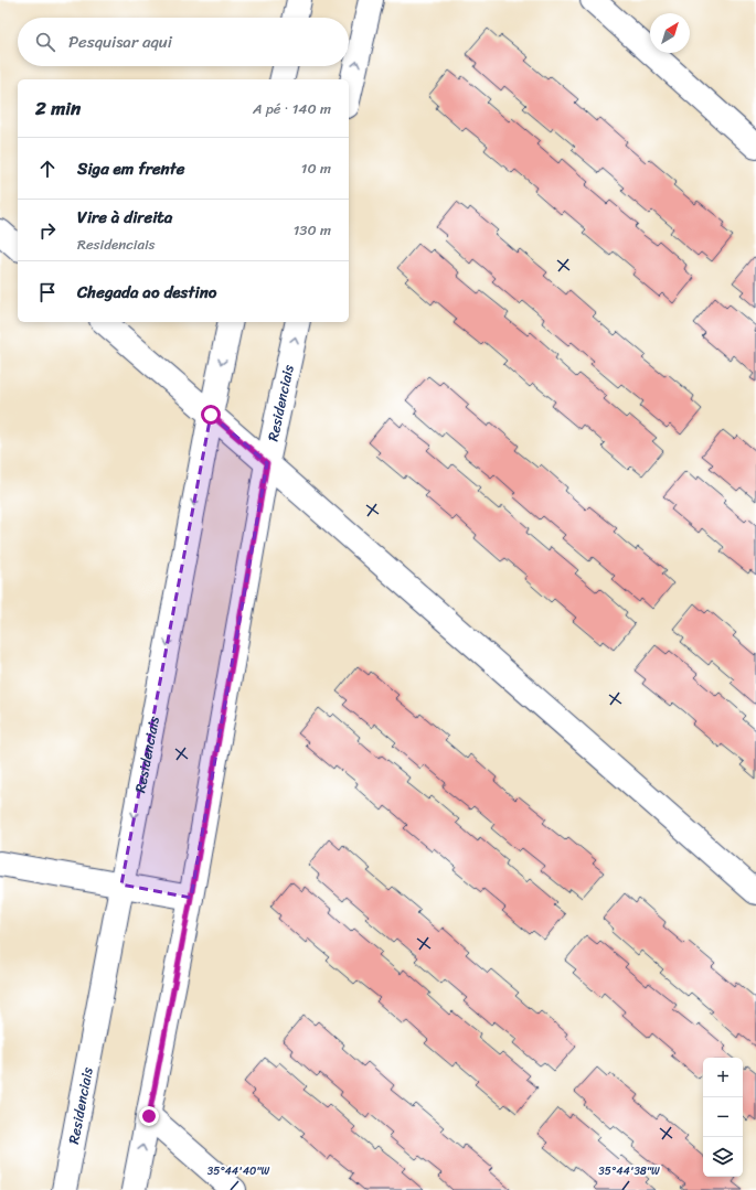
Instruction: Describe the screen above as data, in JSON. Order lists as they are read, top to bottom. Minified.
{"streets":{"street":["Residenciais"]},"north":"top right","page":{"search":"Pesquisar aqui","heading":["2 min","A pé · 140 m"],"list":[["Siga em frente","10 m"],["Vire à direita","Residenciais","130 m"],"Chegada ao destino"],"map_buttons":["+","−"]},"coordinates":["35°44'40\"W","35°44'38\"W"]}
